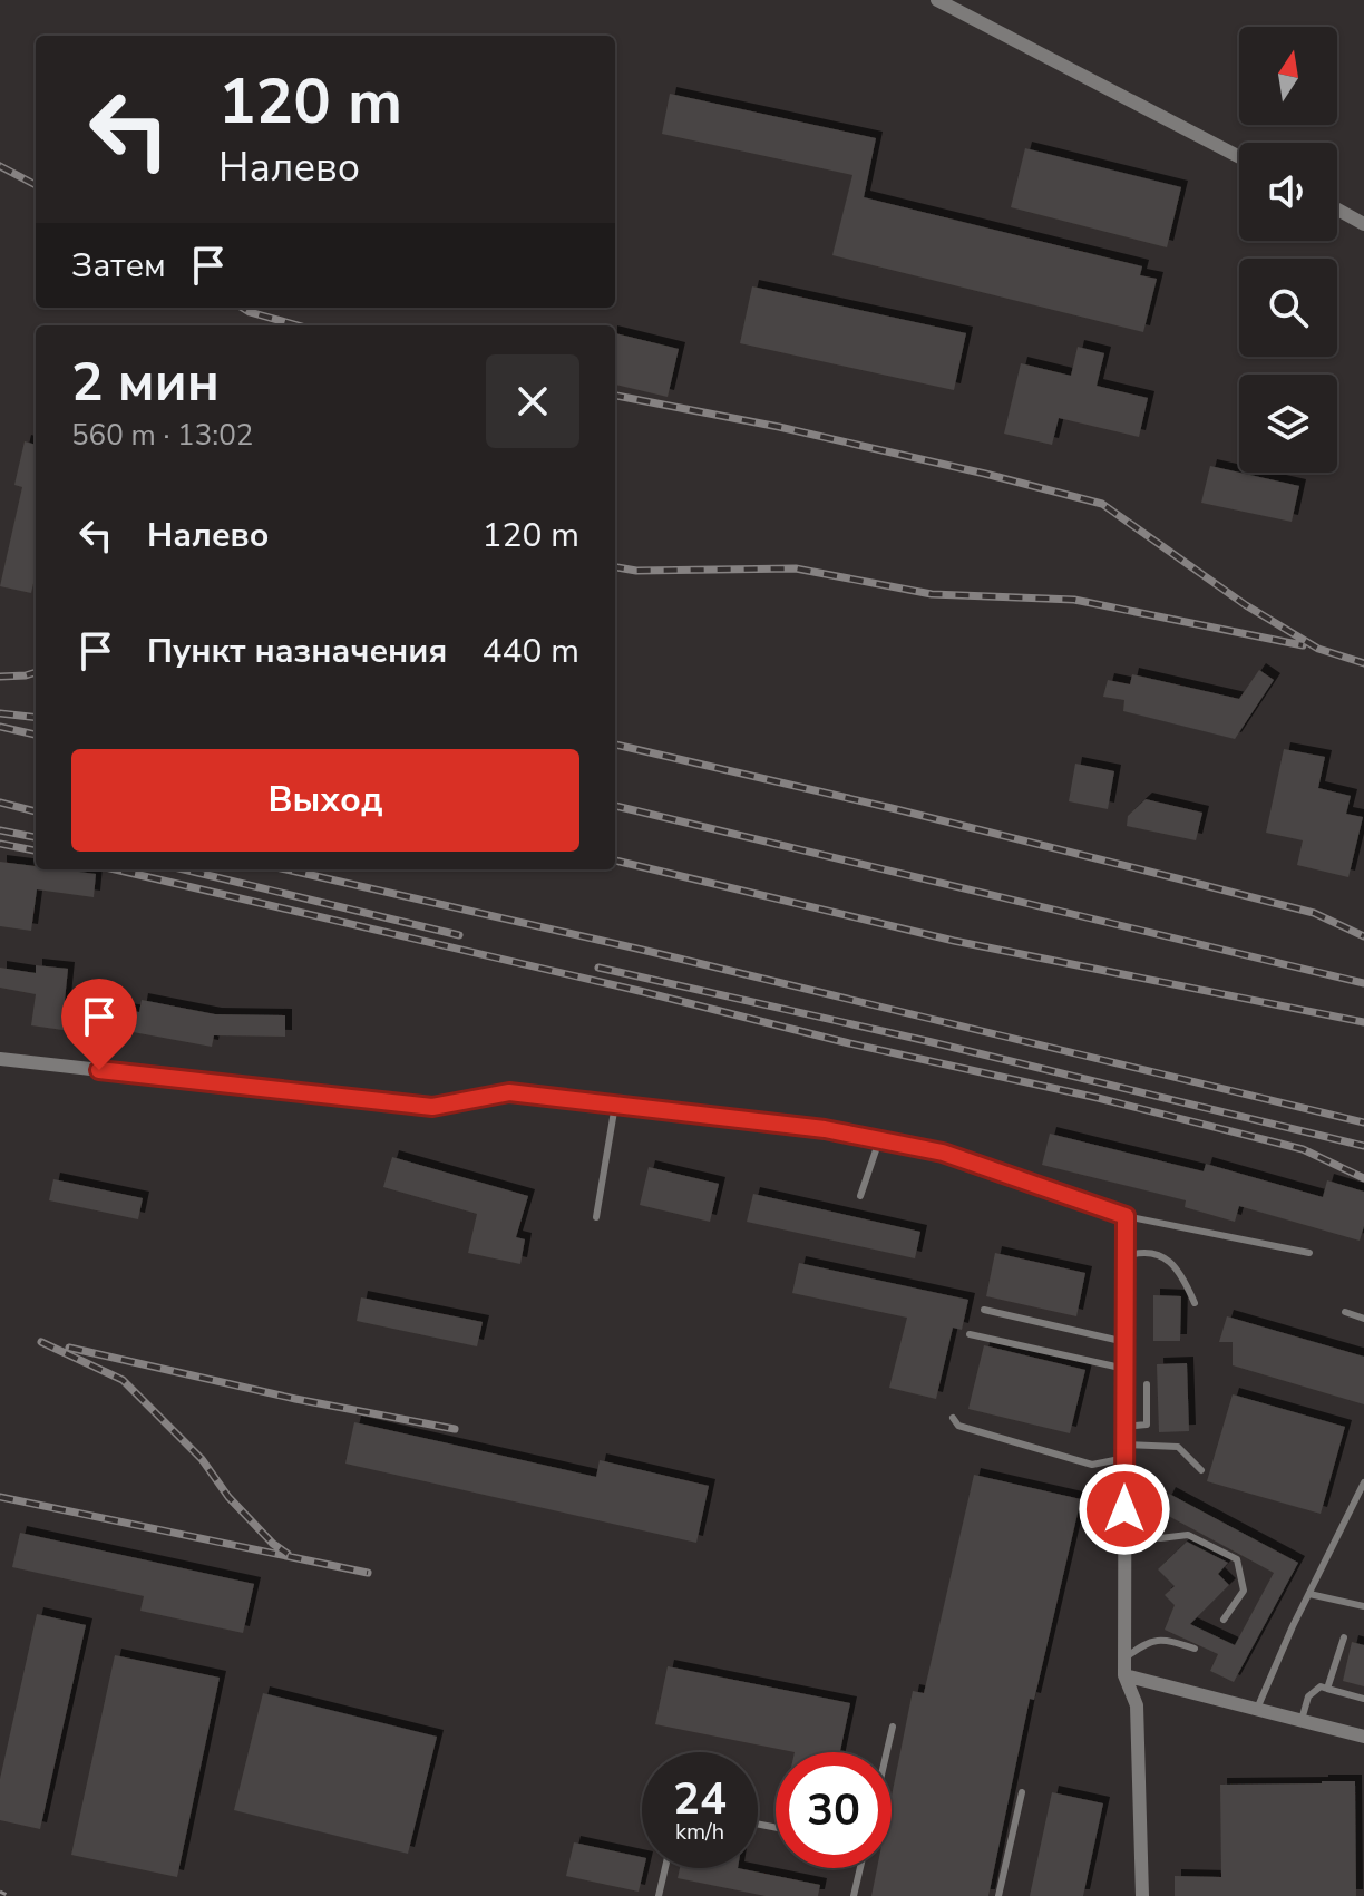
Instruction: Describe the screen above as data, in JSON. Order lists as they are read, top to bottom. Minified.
{"north":"top","page":{"turn":["120 m","Налево"],"then":"Затем","heading":["2 мин","560 m · 13:02"],"list":[{"name":"Налево","value":"120 m"},{"name":"Пункт назначения","value":"440 m"}],"buttons":"Выход","speed":"24 km/h","limit":"30"}}
